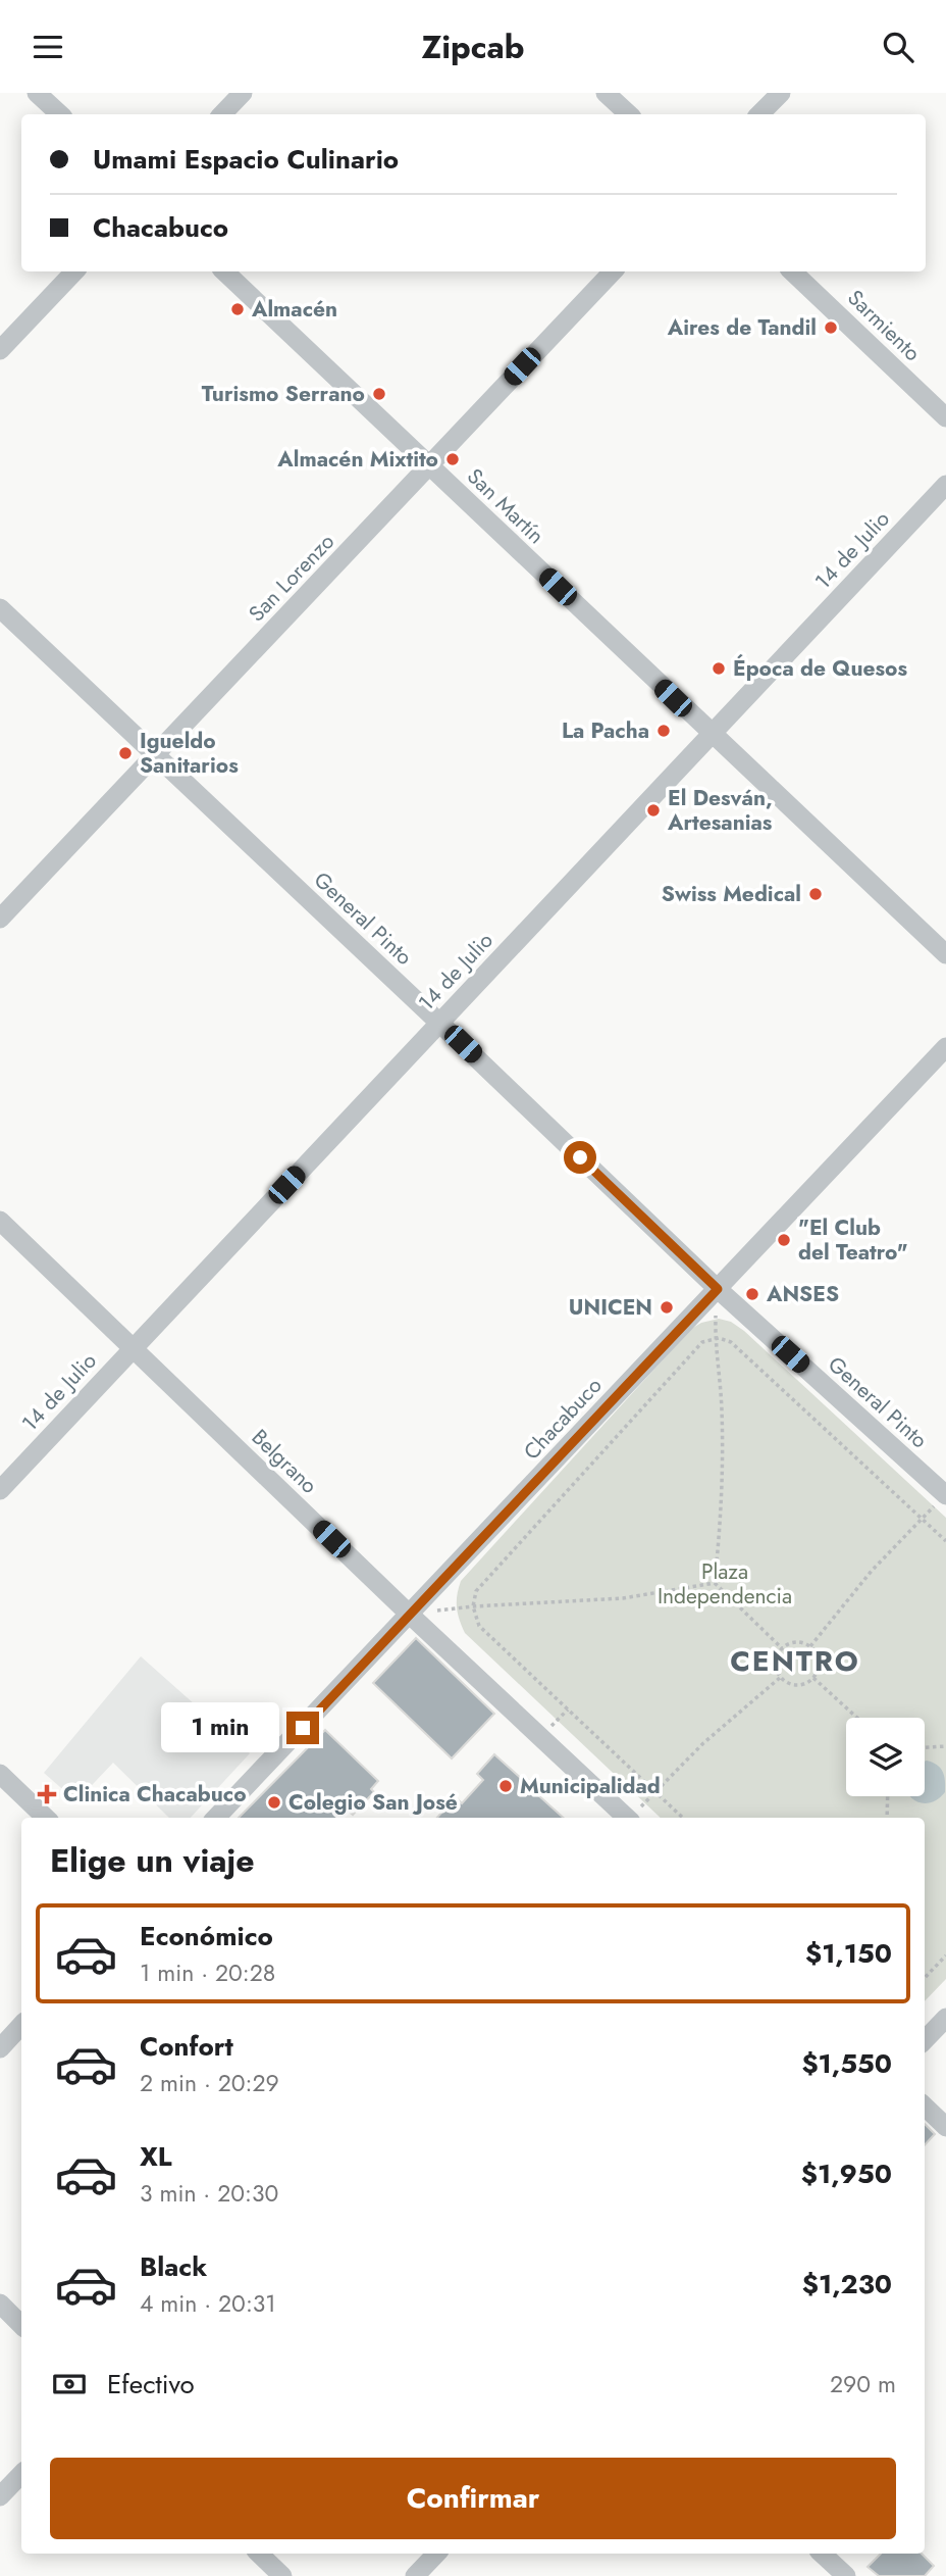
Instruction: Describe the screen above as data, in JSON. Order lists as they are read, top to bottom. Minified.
{"streets":{"street":["Sarmiento","San Martín","14 de Julio","San Lorenzo","General Pinto","Chacabuco","Belgrano"]},"crossings":[["San Martín","14 de Julio"],["San Martín","San Lorenzo"],["14 de Julio","General Pinto"],["14 de Julio","Belgrano"],["San Lorenzo","General Pinto"],["General Pinto","Chacabuco"],["Chacabuco","Belgrano"]],"districts":["CENTRO"],"parks":["Plaza Independencia"],"places":{"other":["Almacén","Aires de Tandil","Turismo Serrano","Almacén Mixtito","Época de Quesos","La Pacha","Igueldo Sanitarios","El Desván, Artesanias","Swiss Medical","\"El Club del Teatro\"","ANSES","UNICEN","Municipalidad","Colegio San José"],"health":["Clinica Chacabuco"]},"page":{"header":"Zipcab","banner":["Umami Espacio Culinario","Chacabuco"],"bubble":"1 min","heading":"Elige un viaje","list":[{"name":"Económico","note":"1 min · 20:28","value":"$1,150"},{"name":"Confort","note":"2 min · 20:29","value":"$1,550"},{"name":"XL","note":"3 min · 20:30","value":"$1,950"},{"name":"Black","note":"4 min · 20:31","value":"$1,230"}],"pay":["Efectivo","290 m"],"buttons":"Confirmar"}}
